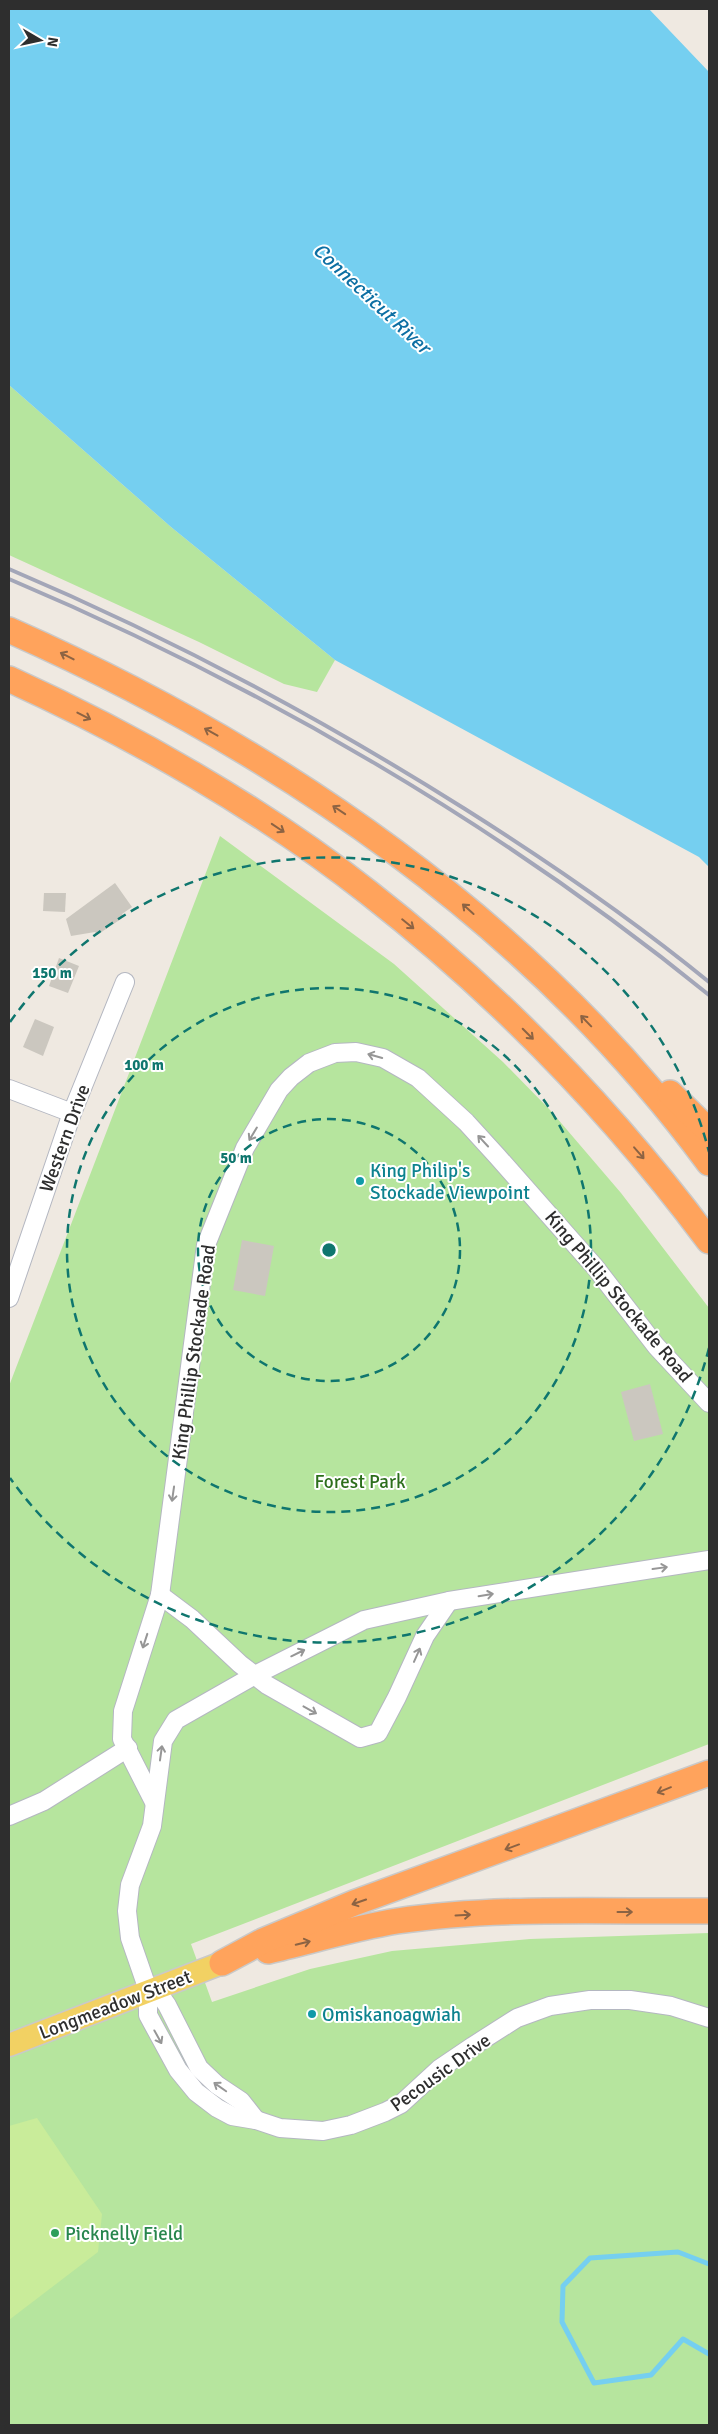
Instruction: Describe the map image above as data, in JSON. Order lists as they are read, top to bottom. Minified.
{"streets":{"main road":["Longmeadow Street"],"street":["Western Drive","King Phillip Stockade Road","Pecousic Drive"]},"crossings":[["Longmeadow Street","Pecousic Drive"]],"water":["Connecticut River"],"parks":["Forest Park"],"places":["King Philip's Stockade Viewpoint","Omiskanoagwiah","Picknelly Field"],"north":"right","rings":["150 m","100 m","50 m"]}
